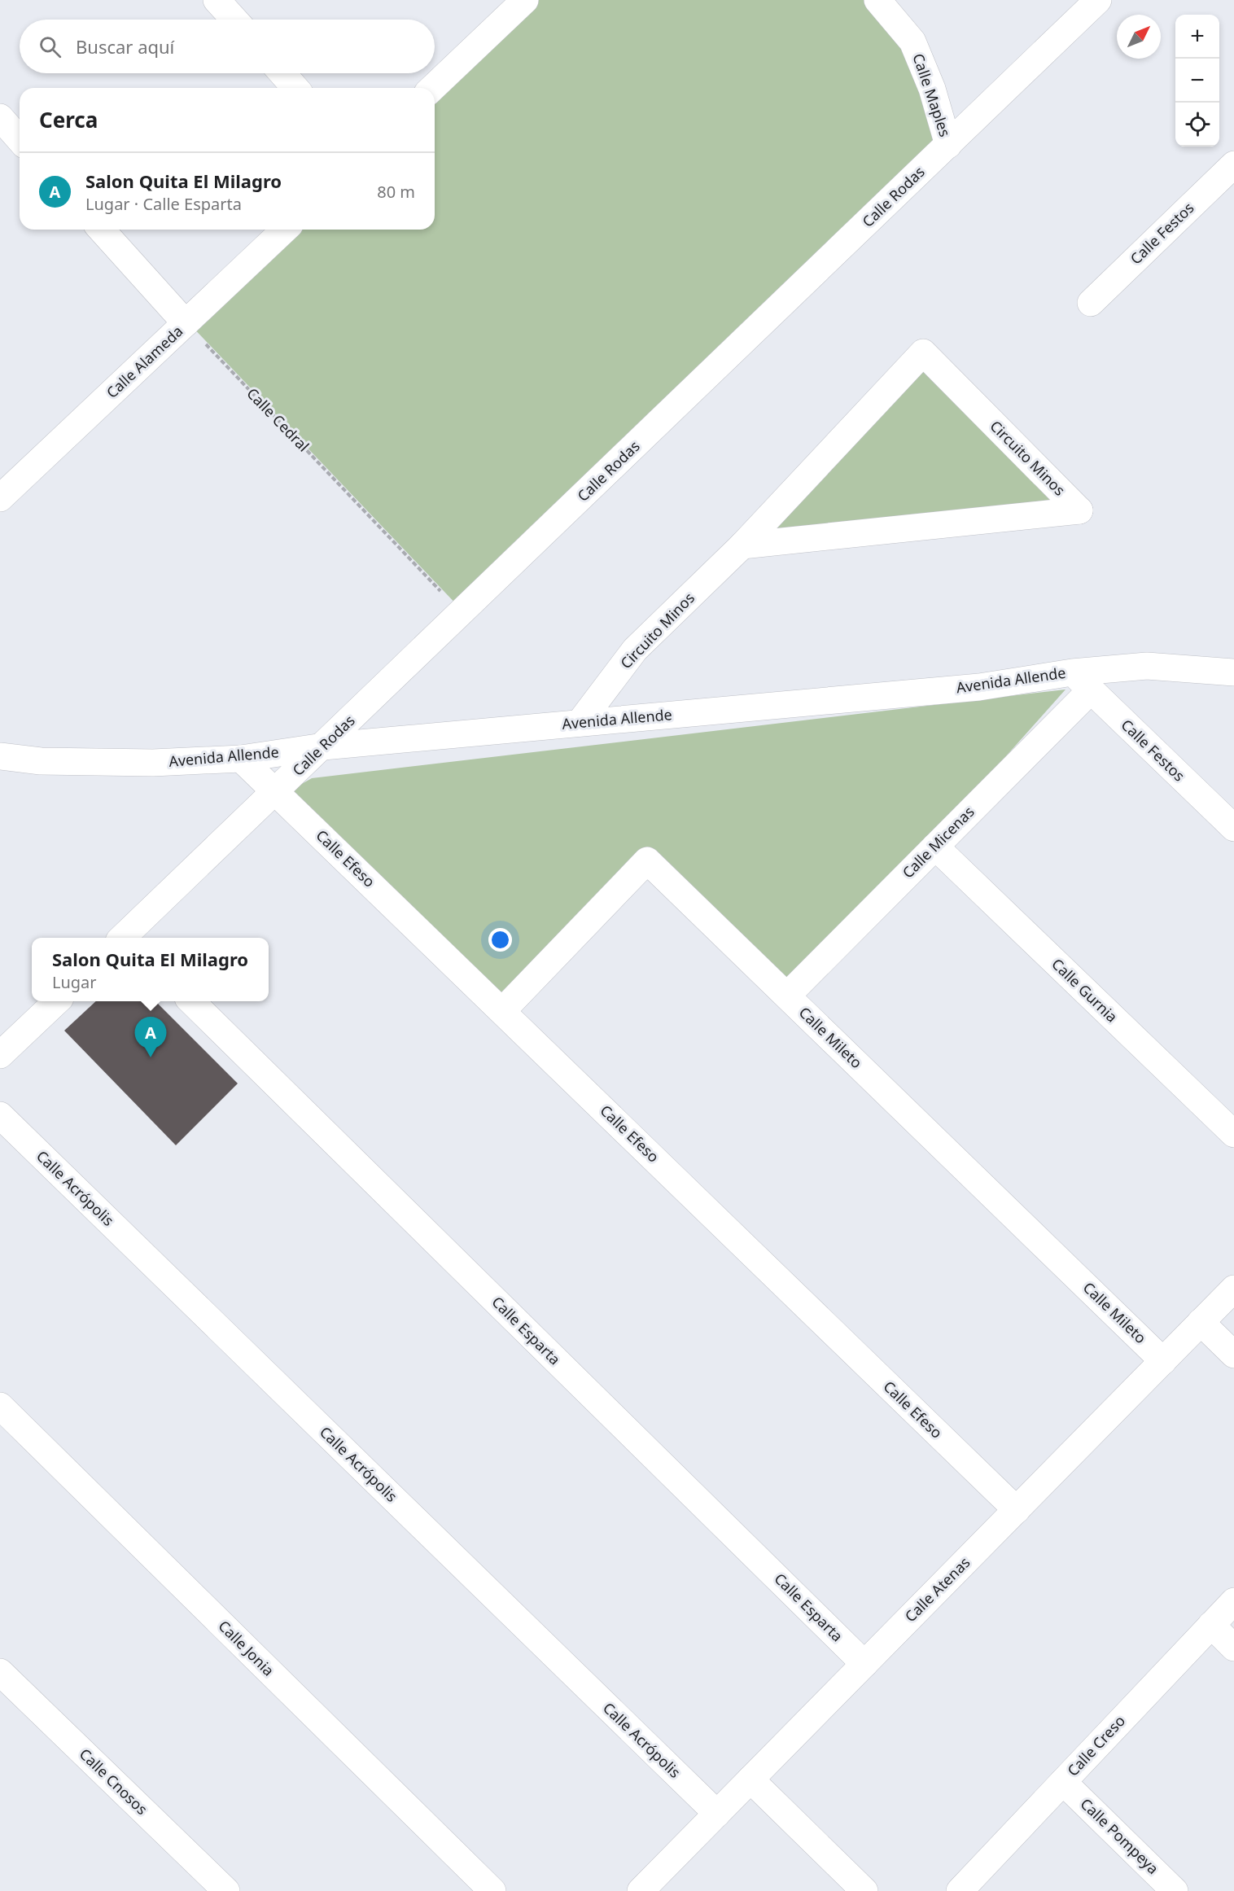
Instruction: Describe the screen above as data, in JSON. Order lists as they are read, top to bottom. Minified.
{"streets":{"street":["Calle Maples","Calle Rodas","Calle Festos","Calle Alameda","Circuito Minos","Avenida Allende","Calle Micenas","Calle Efeso","Calle Gurnia","Calle Mileto","Calle Acrópolis","Calle Esparta","Calle Atenas","Calle Jonia","Calle Creso","Calle Cnosos","Calle Pompeya"],"path":["Calle Cedral"]},"crossings":[["Calle Maples","Calle Rodas"],["Calle Rodas","Calle Cedral"],["Calle Rodas","Avenida Allende"],["Calle Rodas","Calle Efeso"],["Calle Festos","Avenida Allende"],["Calle Festos","Calle Micenas"],["Calle Alameda","Calle Cedral"],["Circuito Minos","Avenida Allende"],["Avenida Allende","Calle Efeso"],["Calle Micenas","Calle Gurnia"],["Calle Micenas","Calle Mileto"],["Calle Efeso","Calle Mileto"],["Calle Efeso","Calle Atenas"],["Calle Mileto","Calle Atenas"],["Calle Acrópolis","Calle Atenas"],["Calle Esparta","Calle Atenas"],["Calle Creso","Calle Pompeya"]],"north":"top right","page":{"map_buttons":["+","−"],"search":"Buscar aquí","heading":"Cerca","list":[{"mark":"A","name":"Salon Quita El Milagro","note":"Lugar · Calle Esparta","value":"80 m"}],"popup":["Salon Quita El Milagro","Lugar"],"pins":"A"}}
